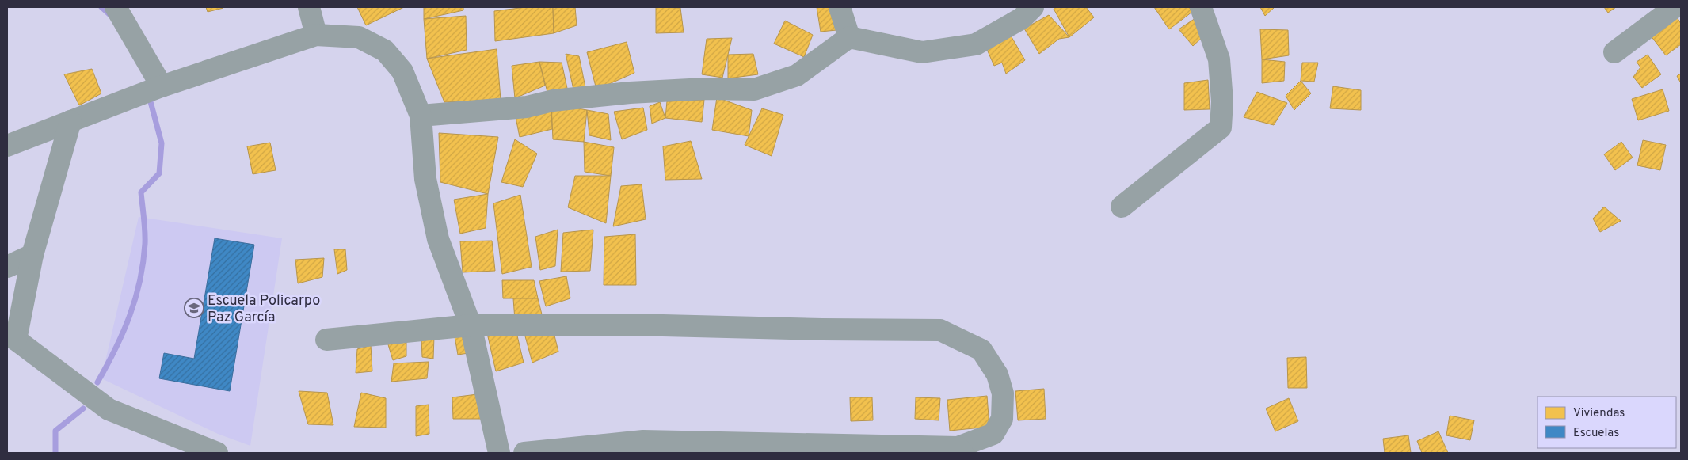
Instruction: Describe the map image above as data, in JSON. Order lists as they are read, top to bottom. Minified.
{"places":{"school or university":["Escuela Policarpo Paz García"]},"legend":["Viviendas","Escuelas"]}
